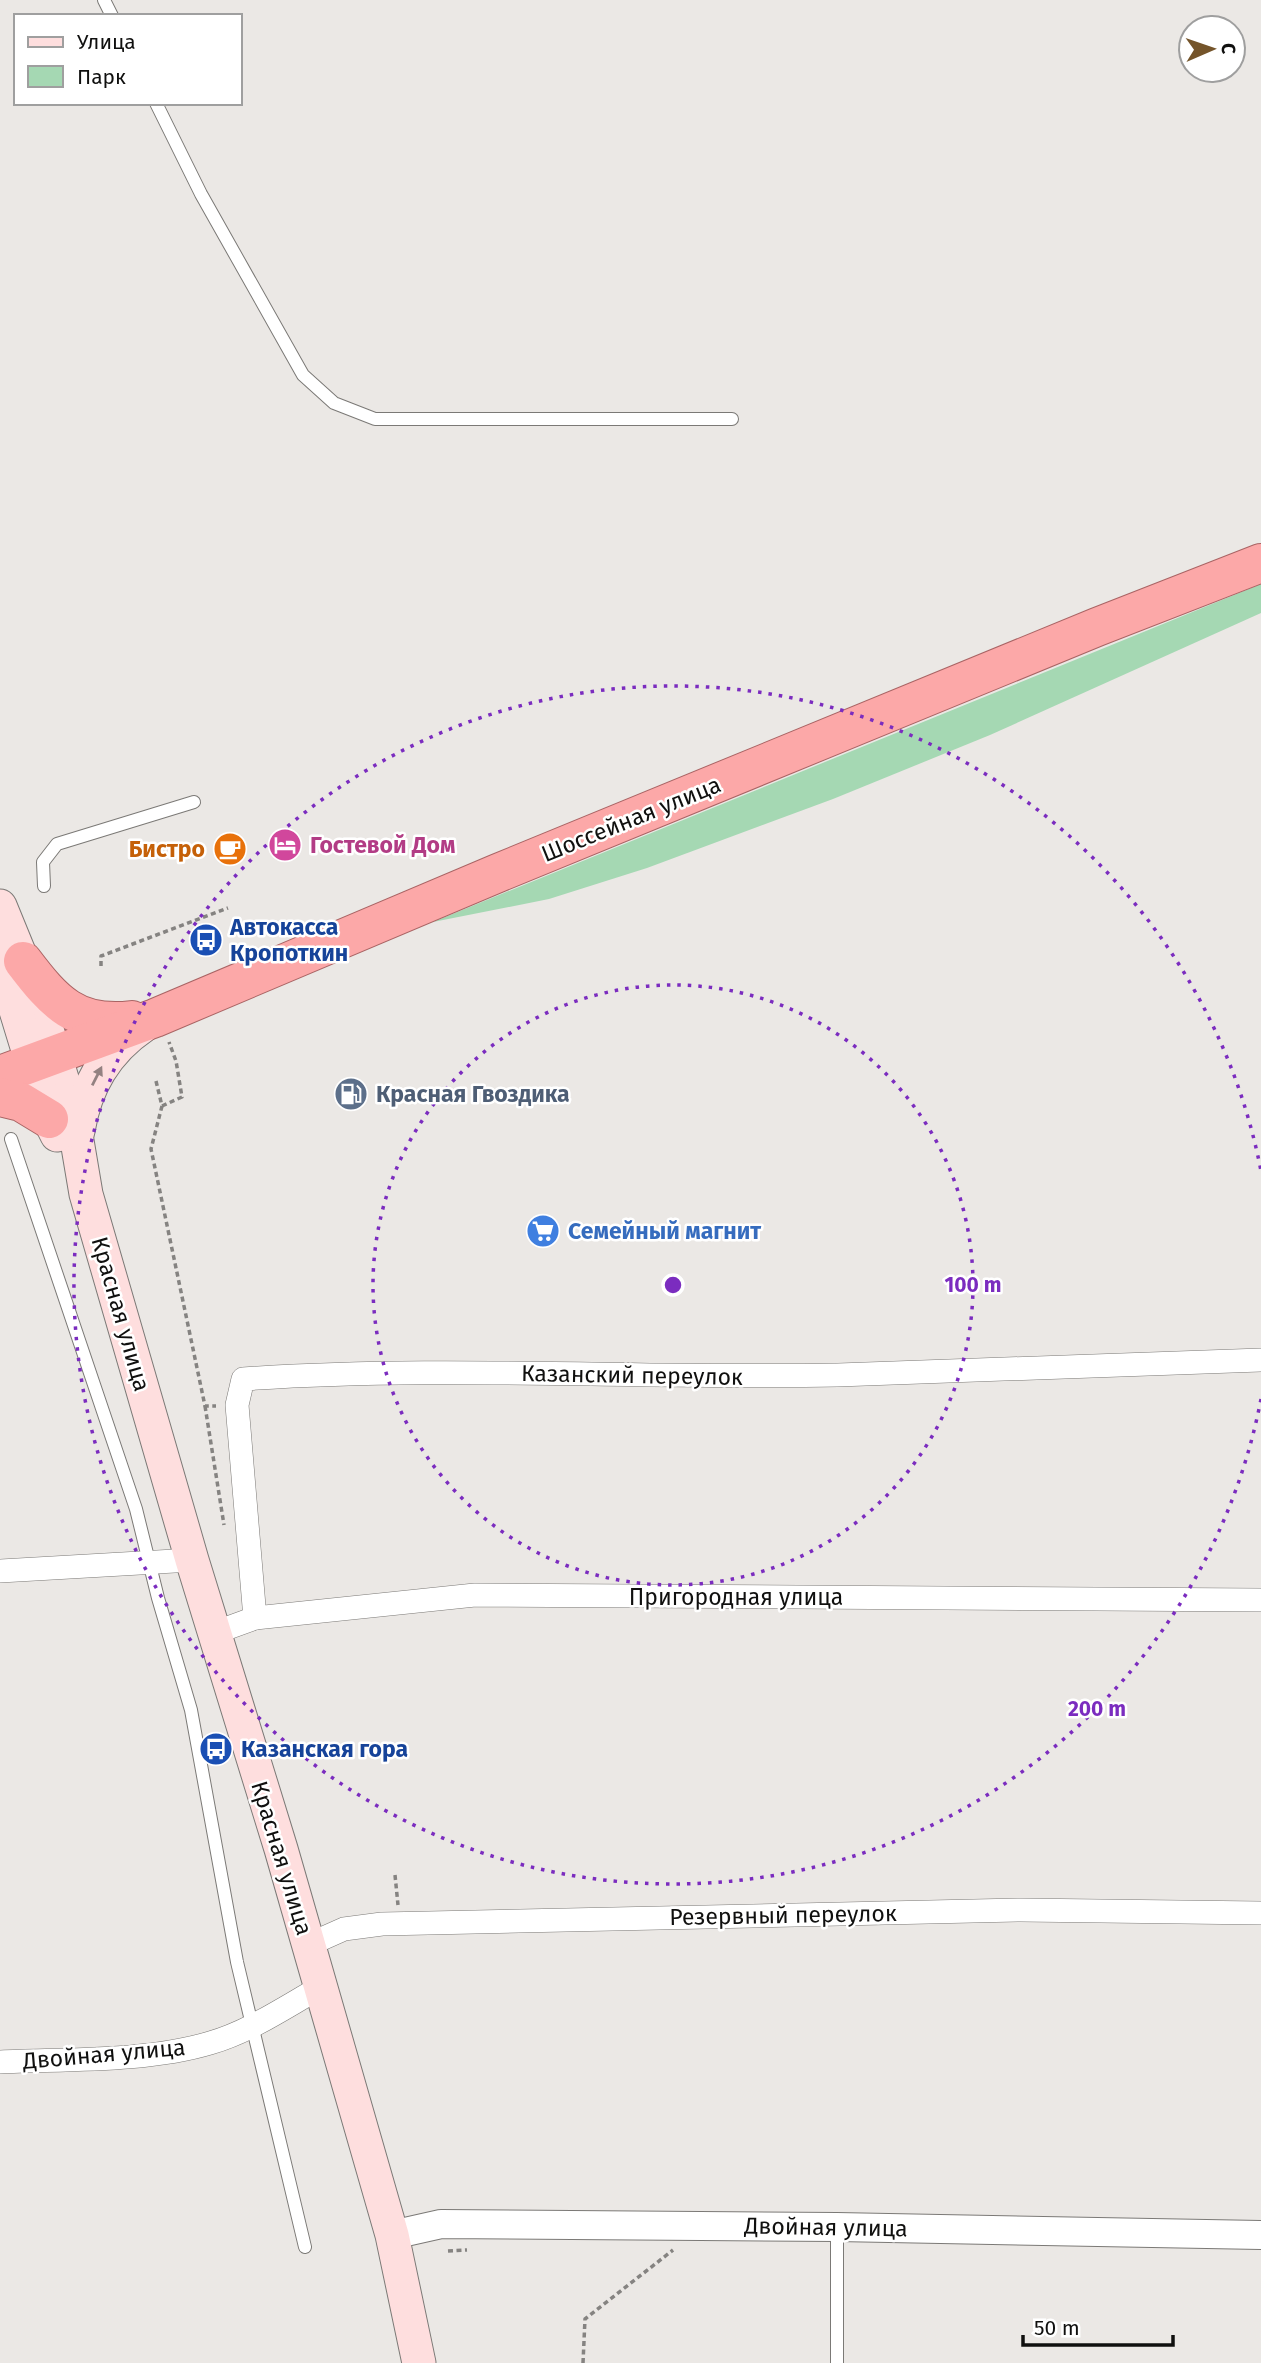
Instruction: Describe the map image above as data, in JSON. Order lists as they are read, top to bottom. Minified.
{"streets":{"highway":["Шоссейная улица"],"main road":["Красная улица"],"street":["Казанский переулок","Пригородная улица","Резервный переулок","Двойная улица"]},"crossings":[["Шоссейная улица","Красная улица"],["Красная улица","Пригородная улица"],["Красная улица","Резервный переулок"],["Красная улица","Двойная улица"]],"places":{"hotel":["Гостевой Дом"],"cafe":["Бистро"],"bus stop":["Автокасса Кропоткин","Казанская гора"],"fuel station":["Красная Гвоздика"],"supermarket":["Семейный магнит"]},"legend":["Улица","Парк"],"scale_bar":"50 m","north":"right","rings":["100 m","200 m"]}
